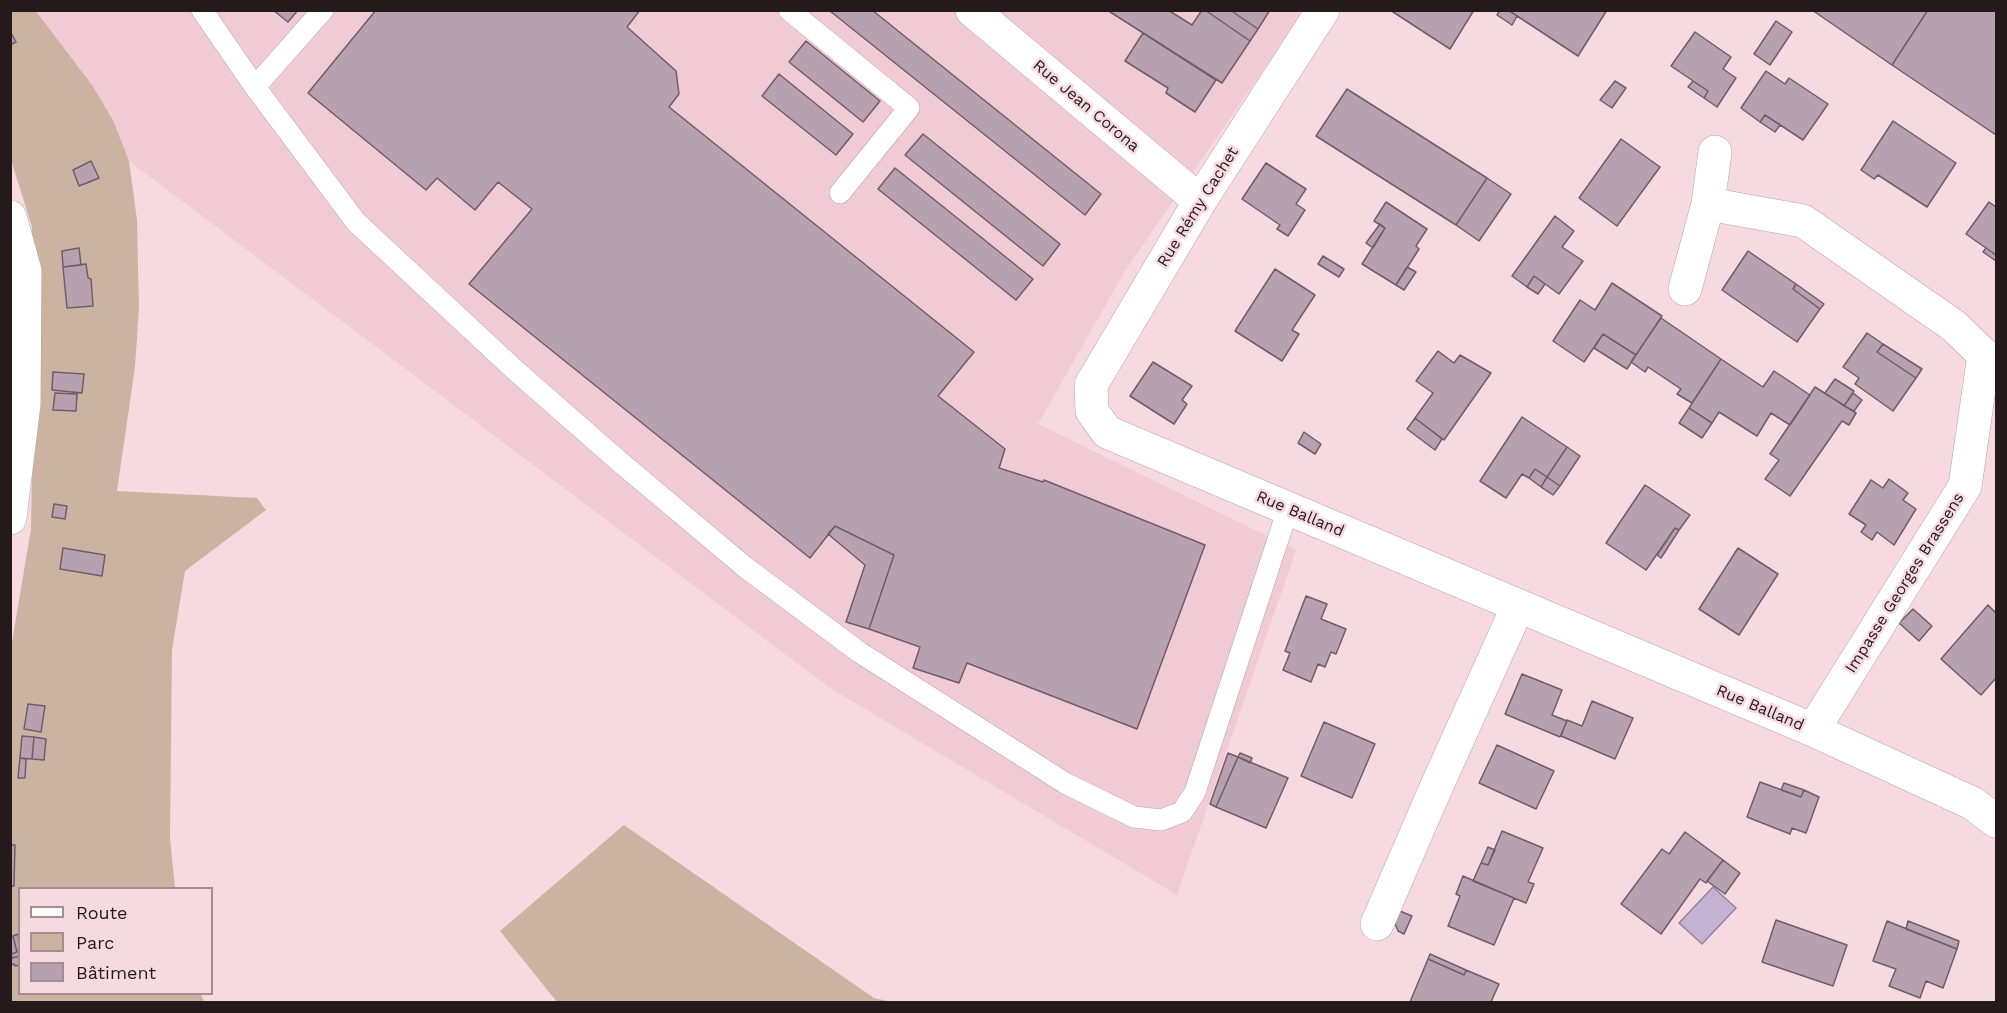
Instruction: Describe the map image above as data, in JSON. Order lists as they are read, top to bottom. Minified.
{"streets":{"street":["Rue Jean Corona","Rue Rémy Cachet","Rue Balland","Impasse Georges Brassens"]},"crossings":[["Rue Jean Corona","Rue Rémy Cachet"],["Rue Rémy Cachet","Rue Balland"],["Rue Balland","Impasse Georges Brassens"]],"legend":["Route","Parc","Bâtiment"]}
